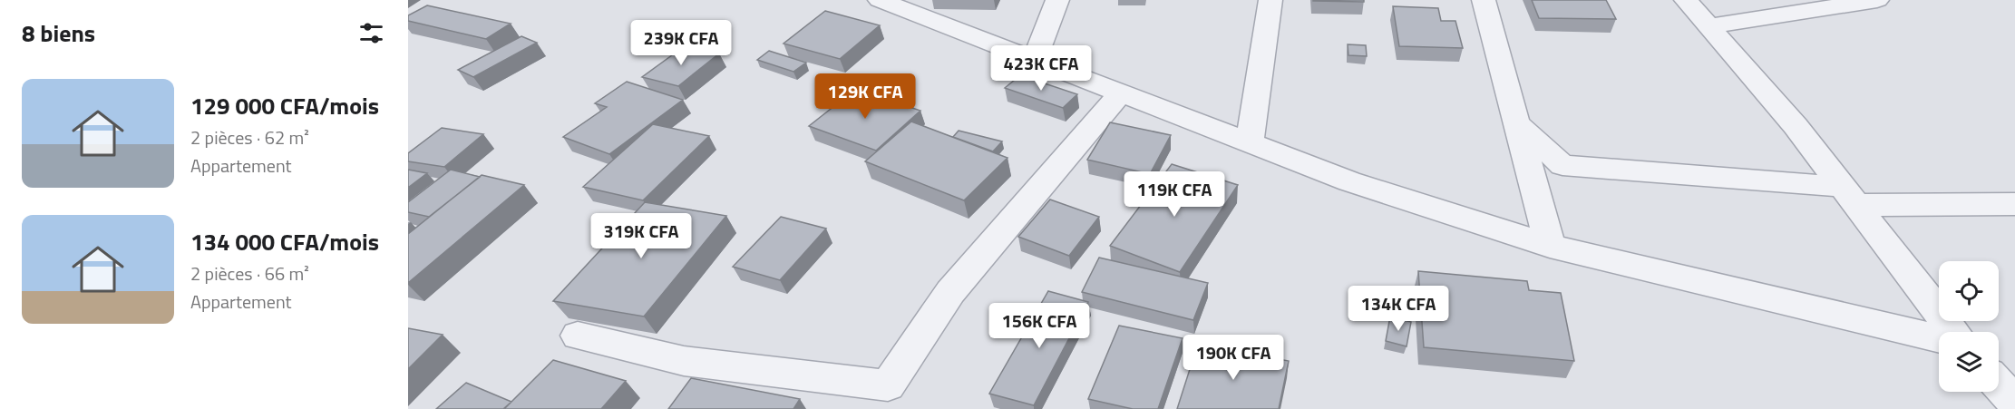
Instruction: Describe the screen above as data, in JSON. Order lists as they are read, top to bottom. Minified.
{"page":{"heading":"8 biens","price":["239K CFA","423K CFA","129K CFA","119K CFA","319K CFA","134K CFA","156K CFA","190K CFA"],"list":[{"name":"129 000 CFA/mois","note":"2 pièces · 62 m² · Appartement"},{"name":"134 000 CFA/mois","note":"2 pièces · 66 m² · Appartement"}]}}
